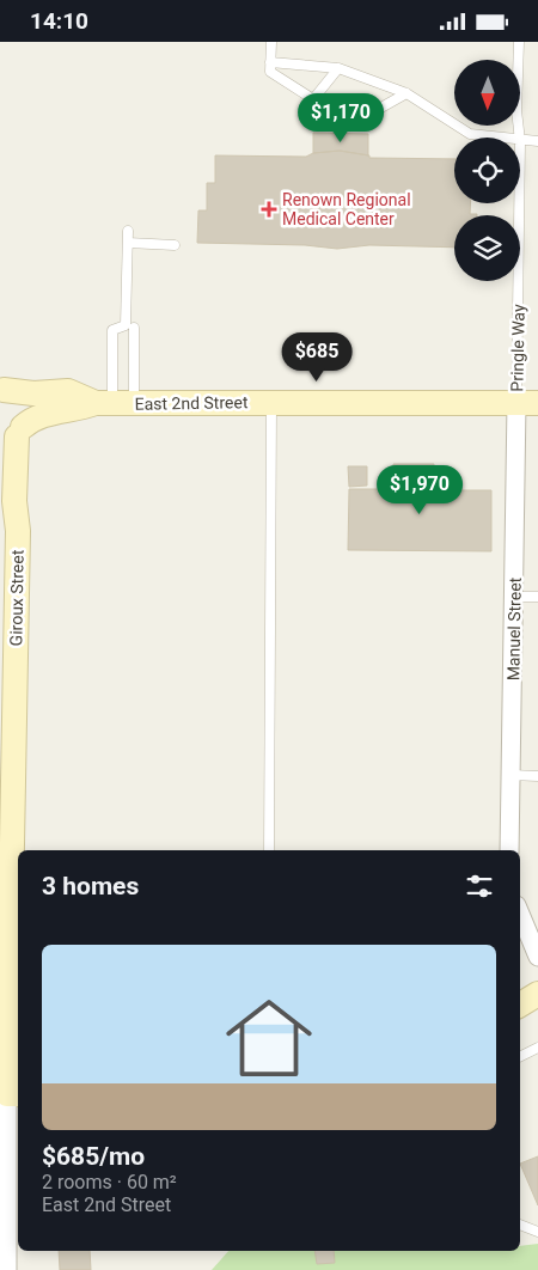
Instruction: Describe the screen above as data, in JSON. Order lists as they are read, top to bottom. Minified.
{"streets":{"street":["East 2nd Street","Giroux Street","Manuel Street"],"lane":["Pringle Way"]},"crossings":[["Pringle Way","East 2nd Street"],["Pringle Way","Manuel Street"],["East 2nd Street","Giroux Street"],["East 2nd Street","Manuel Street"]],"places":{"health":["Renown Regional Medical Center"]},"north":"bottom","page":{"status":"14:10","price":["$1,170","$685","$1,970"],"heading":"3 homes","list":[{"name":"$685/mo","note":"2 rooms · 60 m² · East 2nd Street"}]}}
